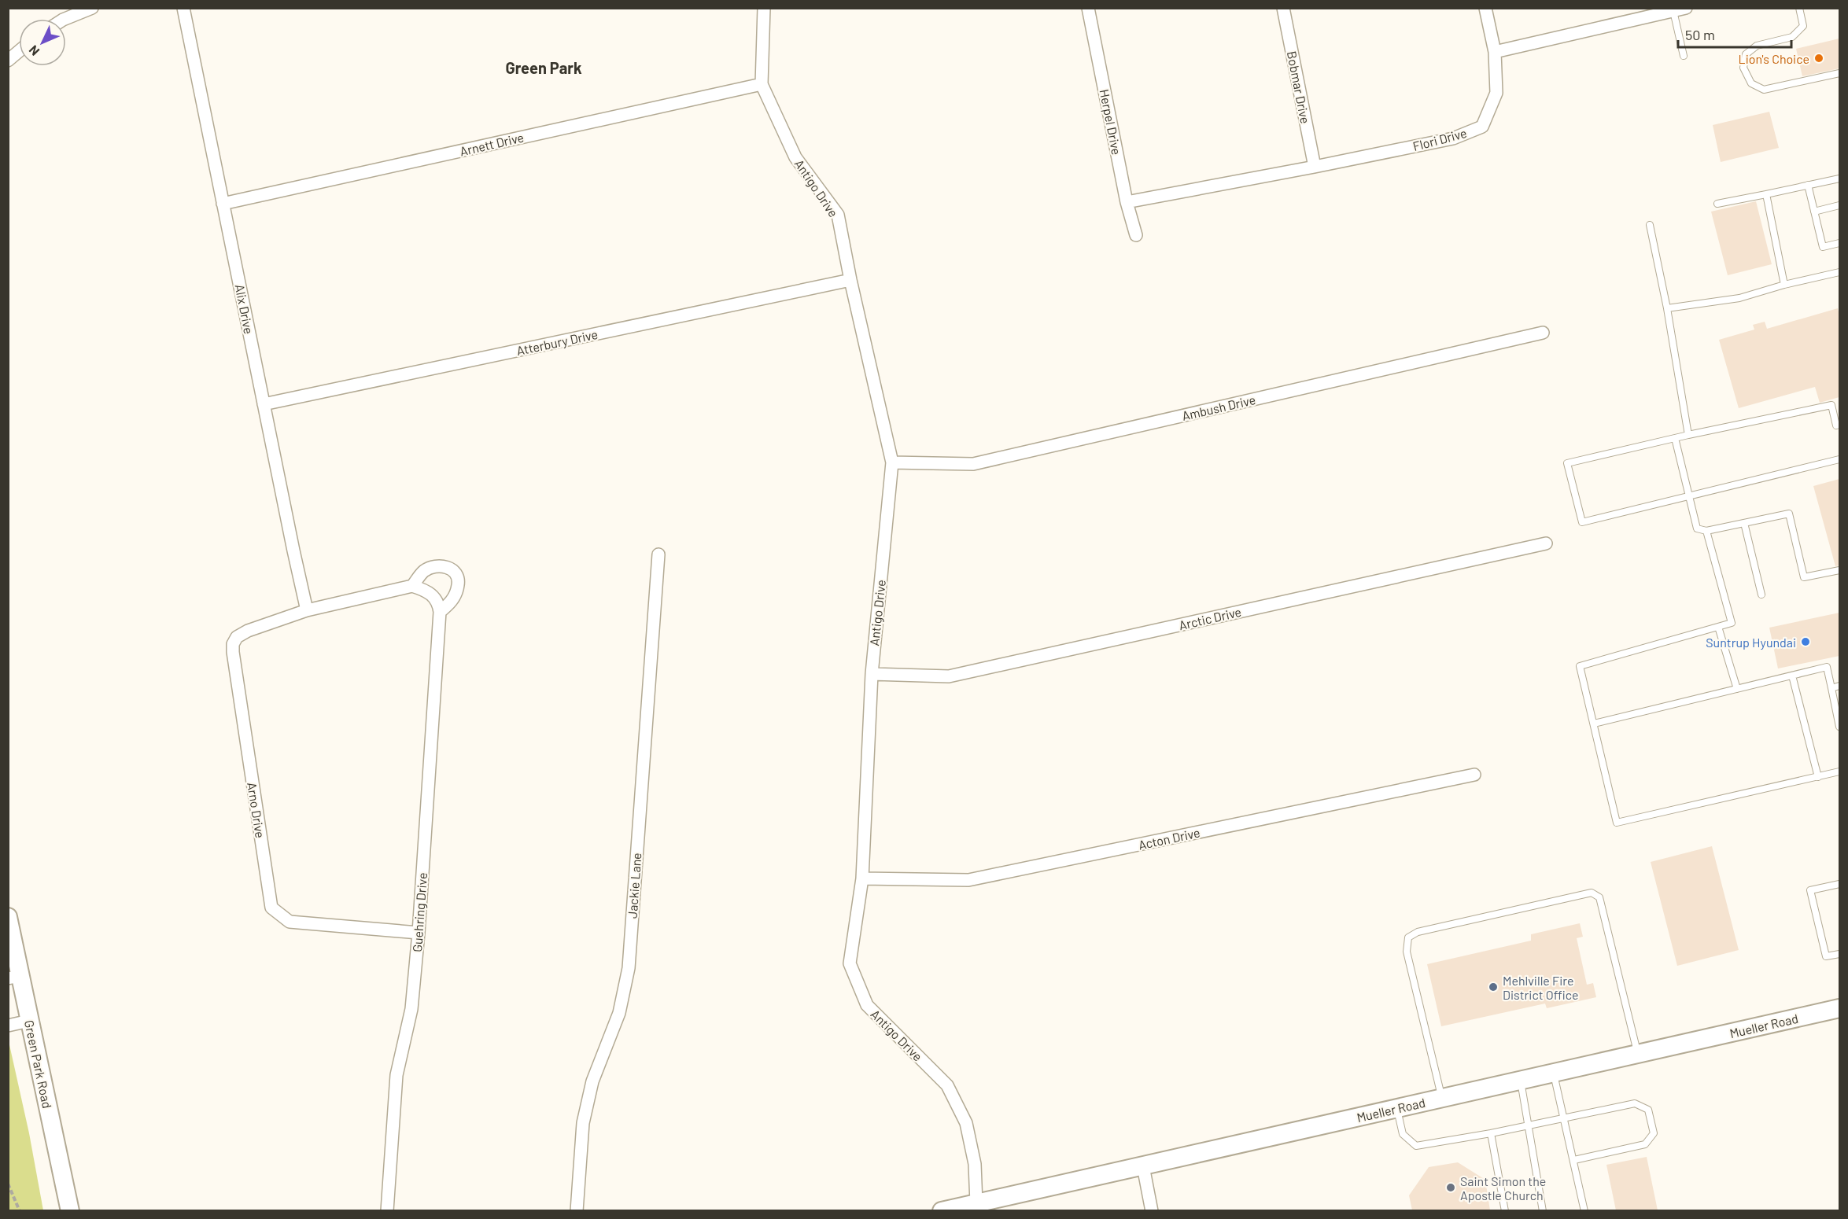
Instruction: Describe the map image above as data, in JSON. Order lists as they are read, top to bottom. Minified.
{"streets":{"street":["Bobmar Drive","Herpel Drive","Flori Drive","Arnett Drive","Antigo Drive","Alix Drive","Atterbury Drive","Ambush Drive","Arctic Drive","Arno Drive","Acton Drive","Jackie Lane","Guehring Drive","Mueller Road","Green Park Road"]},"crossings":[["Bobmar Drive","Flori Drive"],["Herpel Drive","Flori Drive"],["Arnett Drive","Antigo Drive"],["Arnett Drive","Alix Drive"],["Antigo Drive","Atterbury Drive"],["Antigo Drive","Ambush Drive"],["Antigo Drive","Arctic Drive"],["Antigo Drive","Acton Drive"],["Antigo Drive","Mueller Road"],["Alix Drive","Atterbury Drive"],["Alix Drive","Arno Drive"],["Arno Drive","Guehring Drive"]],"districts":["Green Park"],"places":["Lion's Choice","Suntrup Hyundai","Mehlville Fire District Office","Saint Simon the Apostle Church"],"scale_bar":"50 m","north":"bottom left"}
